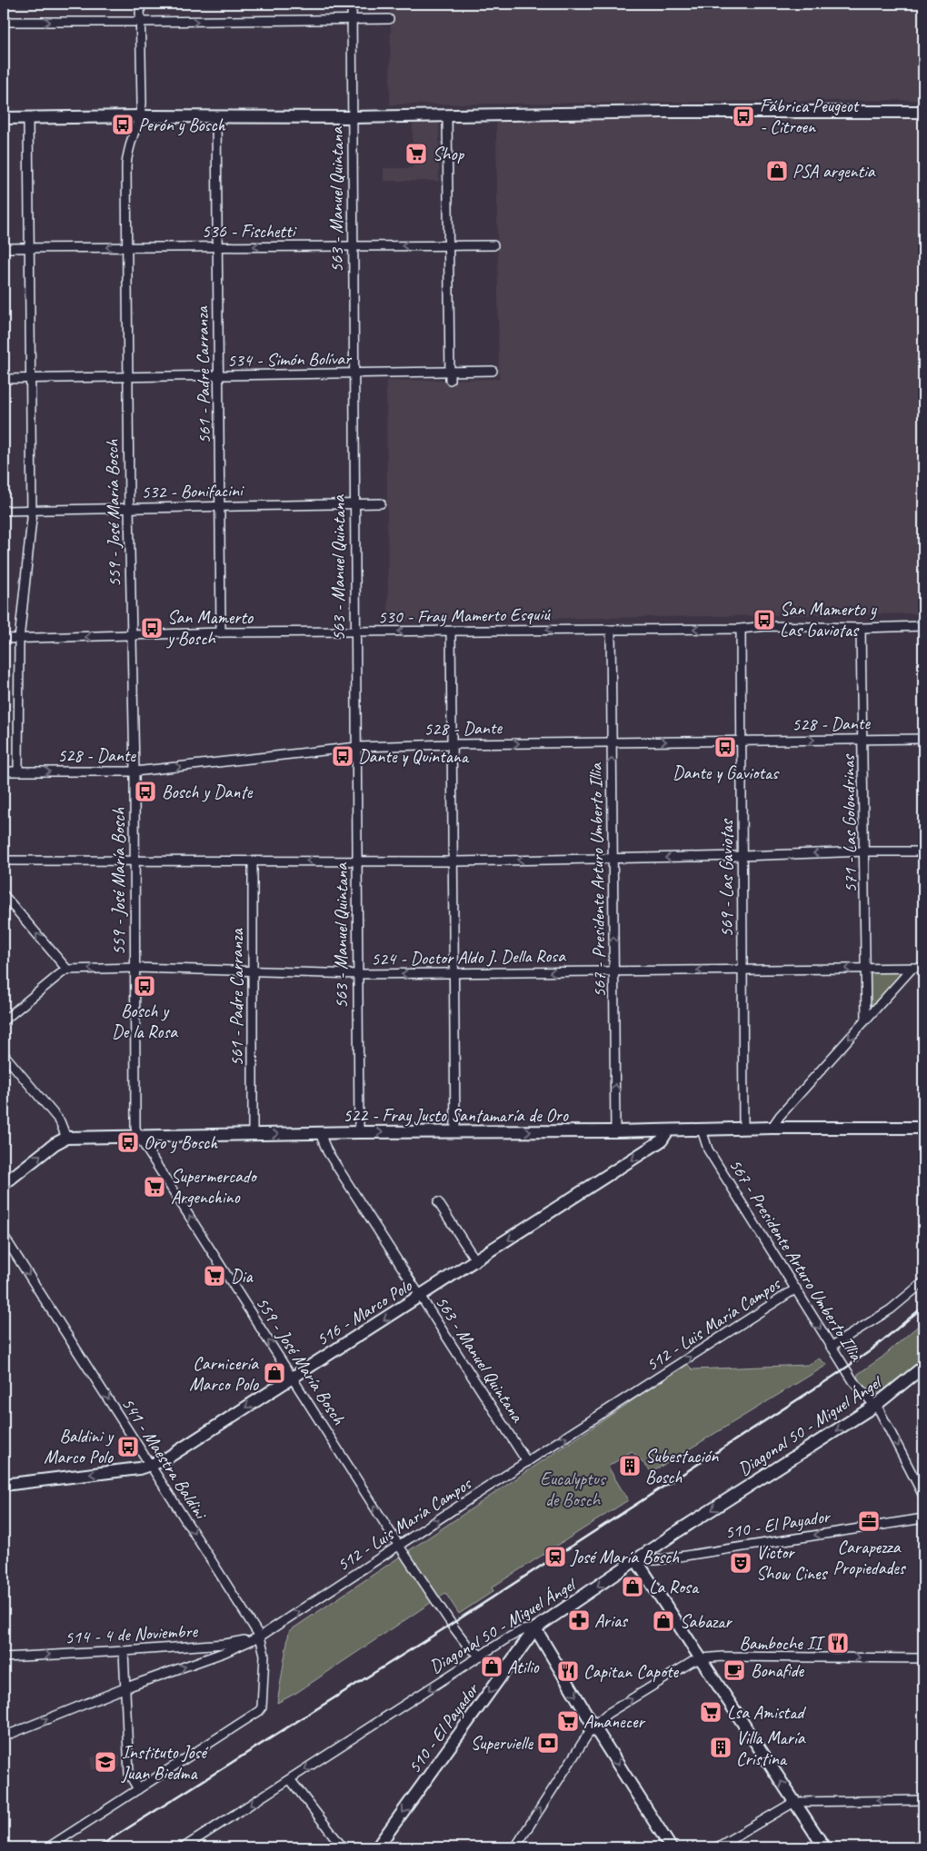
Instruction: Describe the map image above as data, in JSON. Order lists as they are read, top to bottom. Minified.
{"streets":{"street":["563 - Manuel Quintana","536 - Fischetti","534 - Simón Bolívar","561 - Padre Carranza","532 - Bonifacini","559 - José María Bosch","530 - Fray Mamerto Esquiú","528 - Dante","571 - Las Golondrinas","569 - Las Gaviotas","567 - Presidente Arturo Umberto Illia","524 - Doctor Aldo J. Della Rosa","522 - Fray Justo Santamaría de Oro","516 - Marco Polo","512 - Luis María Campos","Diagonal 50 - Miguel Ángel","541 - Maestra Baldini","510 - El Payador","514 - 4 de Noviembre"]},"crossings":[["563 - Manuel Quintana","536 - Fischetti"],["563 - Manuel Quintana","534 - Simón Bolívar"],["563 - Manuel Quintana","532 - Bonifacini"],["563 - Manuel Quintana","530 - Fray Mamerto Esquiú"],["563 - Manuel Quintana","528 - Dante"],["563 - Manuel Quintana","524 - Doctor Aldo J. Della Rosa"],["563 - Manuel Quintana","522 - Fray Justo Santamaría de Oro"],["563 - Manuel Quintana","516 - Marco Polo"],["563 - Manuel Quintana","512 - Luis María Campos"],["536 - Fischetti","561 - Padre Carranza"],["536 - Fischetti","559 - José María Bosch"],["534 - Simón Bolívar","561 - Padre Carranza"],["534 - Simón Bolívar","559 - José María Bosch"],["561 - Padre Carranza","532 - Bonifacini"],["561 - Padre Carranza","530 - Fray Mamerto Esquiú"],["561 - Padre Carranza","524 - Doctor Aldo J. Della Rosa"],["561 - Padre Carranza","522 - Fray Justo Santamaría de Oro"],["532 - Bonifacini","559 - José María Bosch"],["559 - José María Bosch","530 - Fray Mamerto Esquiú"],["559 - José María Bosch","528 - Dante"],["559 - José María Bosch","524 - Doctor Aldo J. Della Rosa"],["559 - José María Bosch","522 - Fray Justo Santamaría de Oro"],["559 - José María Bosch","516 - Marco Polo"],["559 - José María Bosch","512 - Luis María Campos"],["559 - José María Bosch","Diagonal 50 - Miguel Ángel"],["530 - Fray Mamerto Esquiú","571 - Las Golondrinas"],["530 - Fray Mamerto Esquiú","569 - Las Gaviotas"],["530 - Fray Mamerto Esquiú","567 - Presidente Arturo Umberto Illia"],["528 - Dante","571 - Las Golondrinas"],["528 - Dante","569 - Las Gaviotas"],["528 - Dante","567 - Presidente Arturo Umberto Illia"],["571 - Las Golondrinas","524 - Doctor Aldo J. Della Rosa"],["569 - Las Gaviotas","524 - Doctor Aldo J. Della Rosa"],["569 - Las Gaviotas","522 - Fray Justo Santamaría de Oro"],["567 - Presidente Arturo Umberto Illia","524 - Doctor Aldo J. Della Rosa"],["567 - Presidente Arturo Umberto Illia","522 - Fray Justo Santamaría de Oro"],["567 - Presidente Arturo Umberto Illia","512 - Luis María Campos"],["567 - Presidente Arturo Umberto Illia","Diagonal 50 - Miguel Ángel"],["522 - Fray Justo Santamaría de Oro","516 - Marco Polo"],["516 - Marco Polo","541 - Maestra Baldini"],["512 - Luis María Campos","541 - Maestra Baldini"],["512 - Luis María Campos","514 - 4 de Noviembre"],["Diagonal 50 - Miguel Ángel","510 - El Payador"],["541 - Maestra Baldini","514 - 4 de Noviembre"]],"one_way":["536 - Fischetti","530 - Fray Mamerto Esquiú","528 - Dante","524 - Doctor Aldo J. Della Rosa","522 - Fray Justo Santamaría de Oro","516 - Marco Polo","512 - Luis María Campos","Diagonal 50 - Miguel Ángel","541 - Maestra Baldini","510 - El Payador","514 - 4 de Noviembre"],"parks":["Eucalyptus de Bosch"],"places":{"bus stop":["Fábrica Peugeot - Citroen","Perón y Bosch","San Mamerto y Las Gaviotas","San Mamerto y Bosch","Dante y Gaviotas","Dante y Quintana","Bosch y Dante","Bosch y De la Rosa","Oro y Bosch","Baldini y Marco Polo"],"supermarket":["Shop","Supermercado Argenchino","Dia","Lsa Amistad","Amanecer"],"shop":["PSA argentia","Carnicería Marco Polo","La Rosa","Sabazar","Atilio"],"building":["Subestación Bosch","Villa María Cristina"],"office":["Carapezza Propiedades"],"station":["José María Bosch"],"theatre":["Victor Show Cines"],"pharmacy":["Arias"],"restaurant":["Bamboche II","Capitan Capote"],"cafe":["Bonafide"],"bank":["Supervielle"],"school or university":["Instituto José Juan Biedma"]}}
